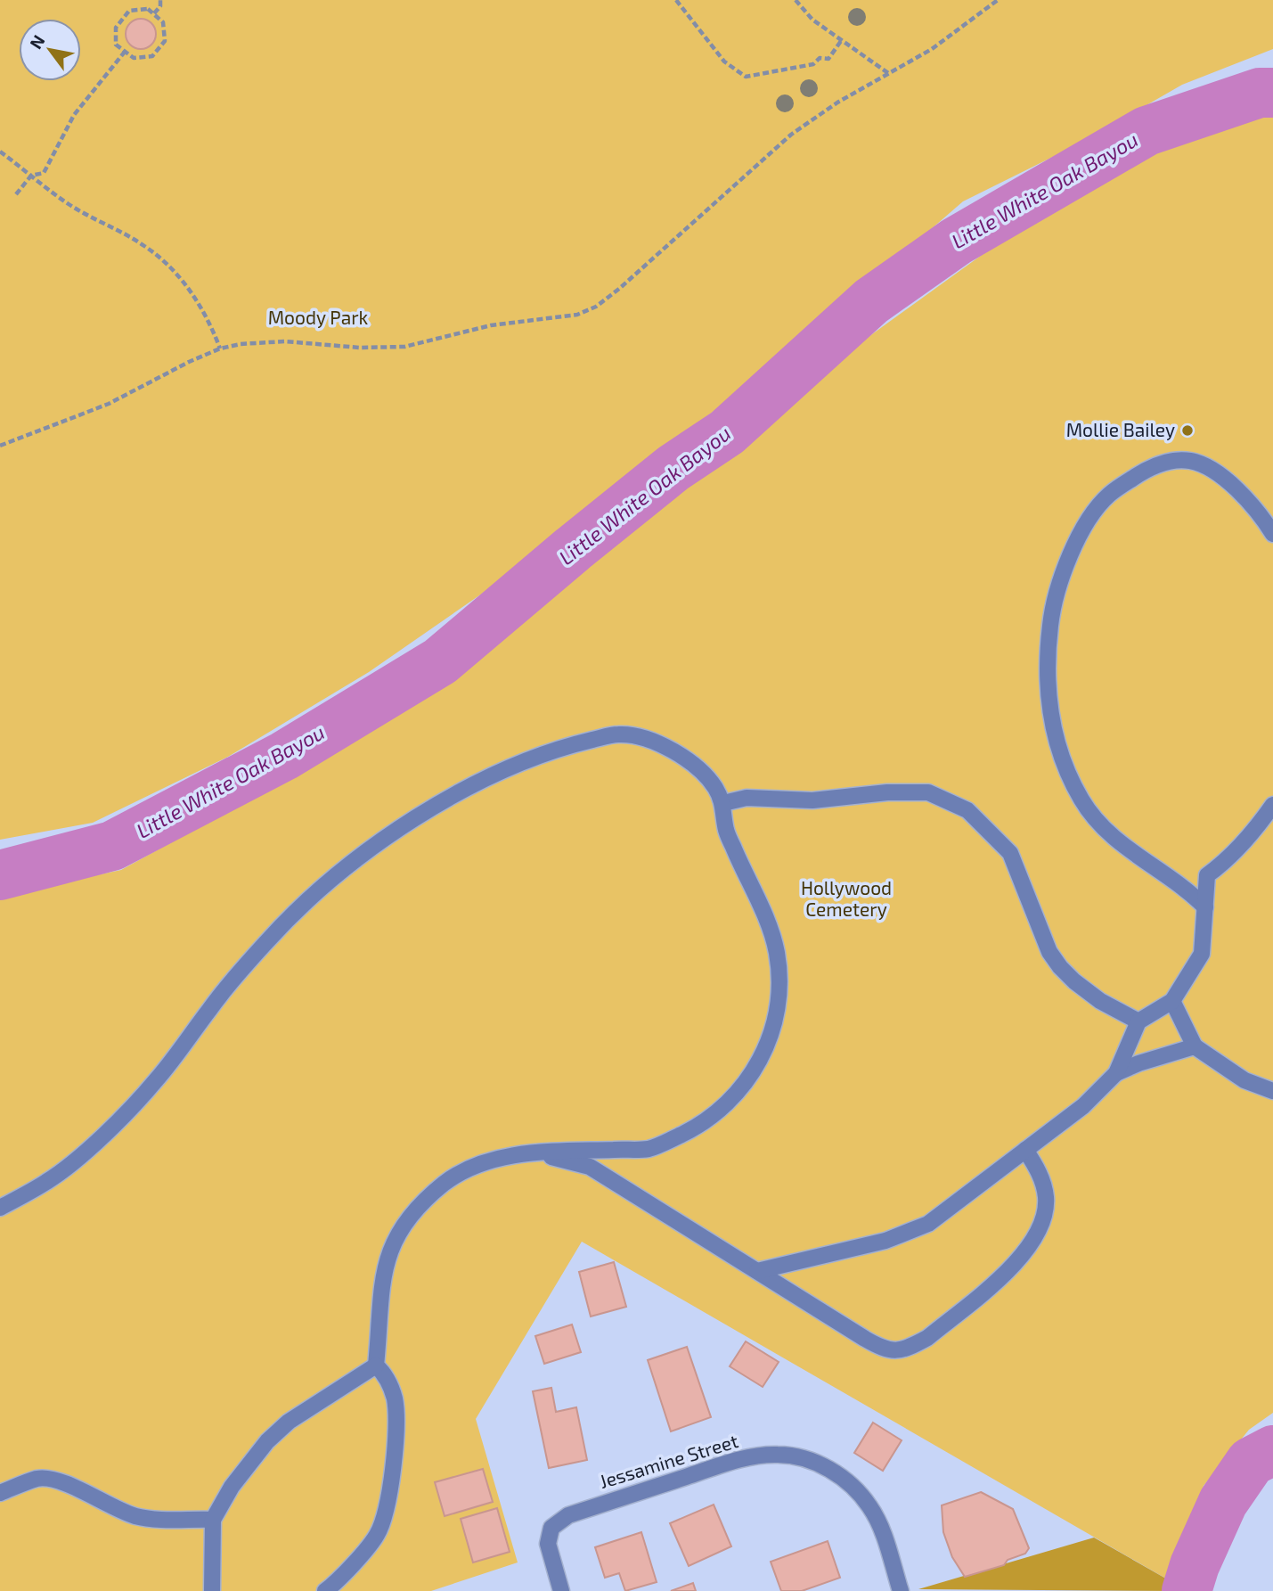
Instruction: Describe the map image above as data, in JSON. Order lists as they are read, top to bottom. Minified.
{"streets":{"street":["Jessamine Street"]},"water":["Little White Oak Bayou"],"parks":["Moody Park","Hollywood Cemetery"],"places":["Mollie Bailey"],"north":"top left"}
